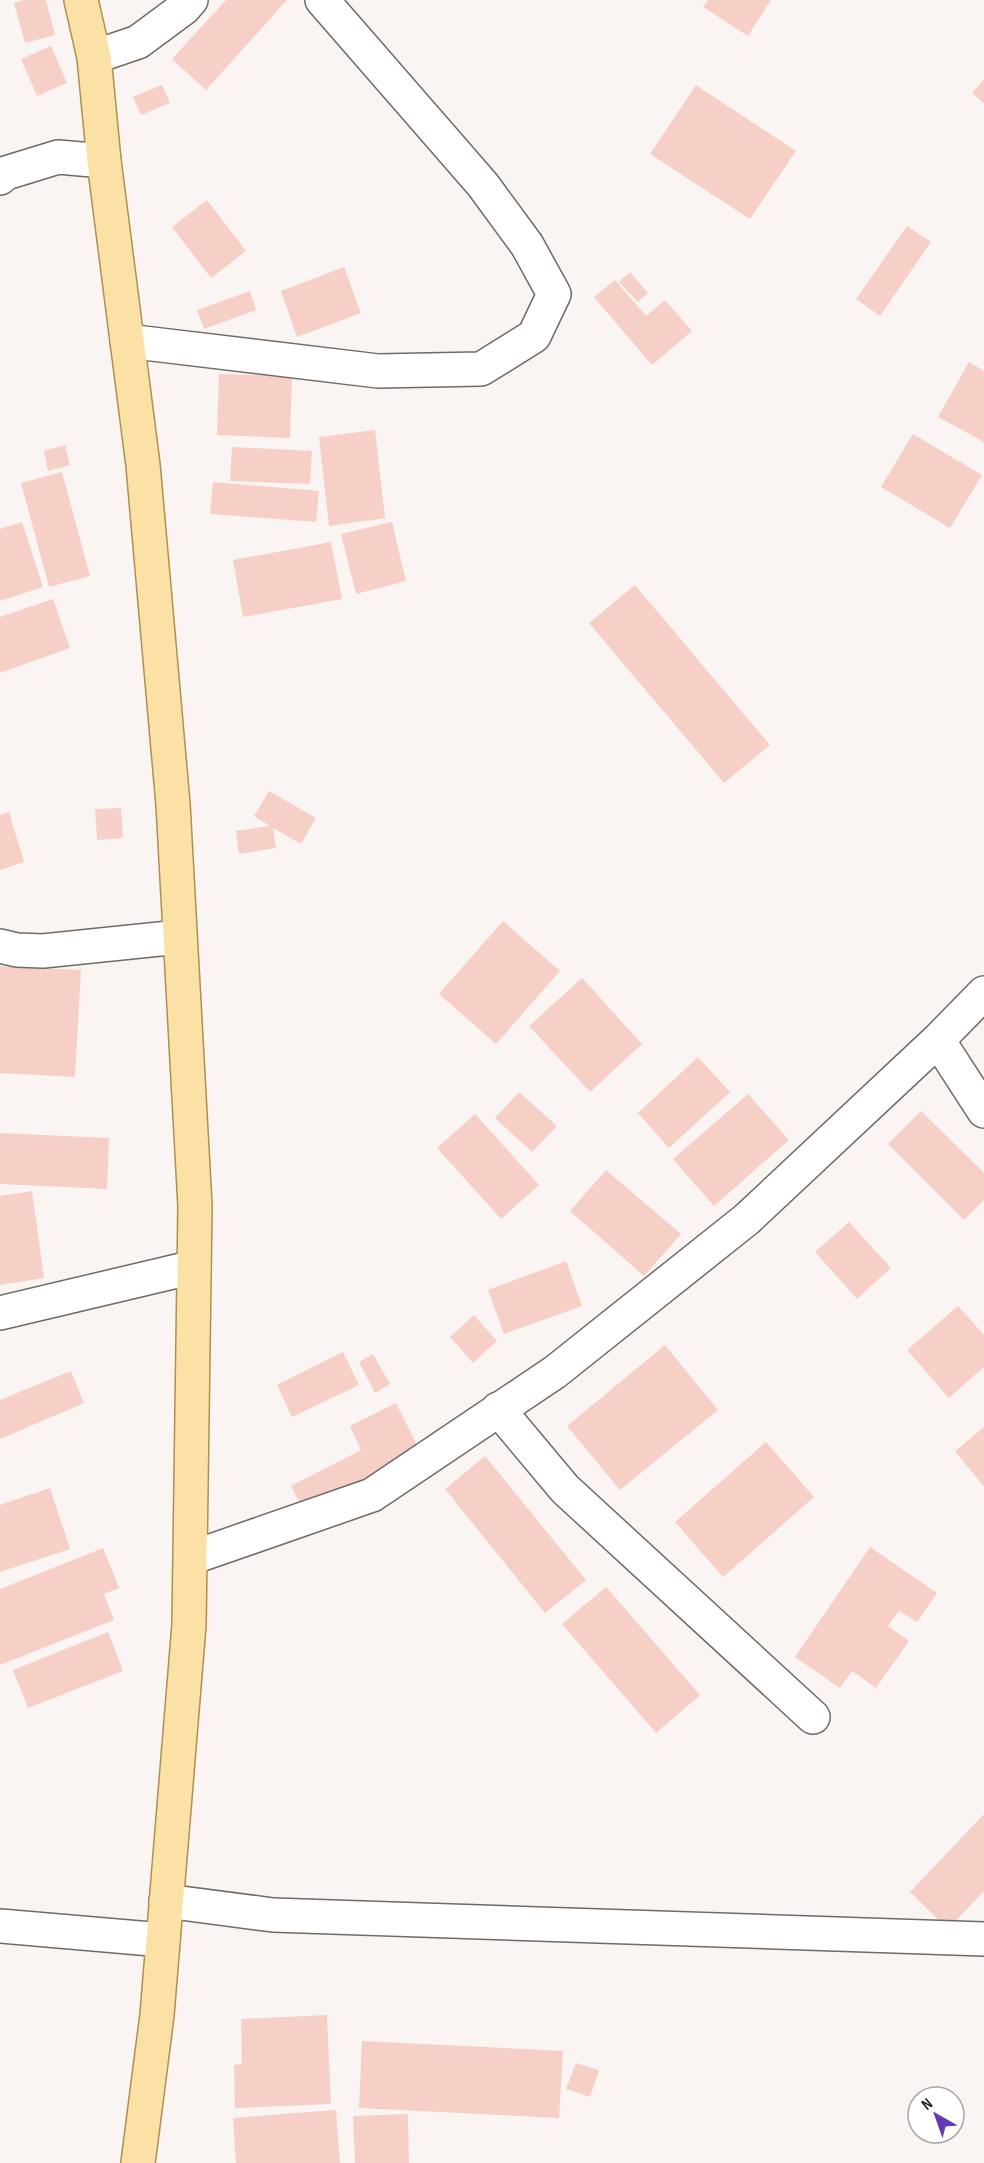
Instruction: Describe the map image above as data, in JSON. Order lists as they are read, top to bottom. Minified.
{"north":"top left"}
